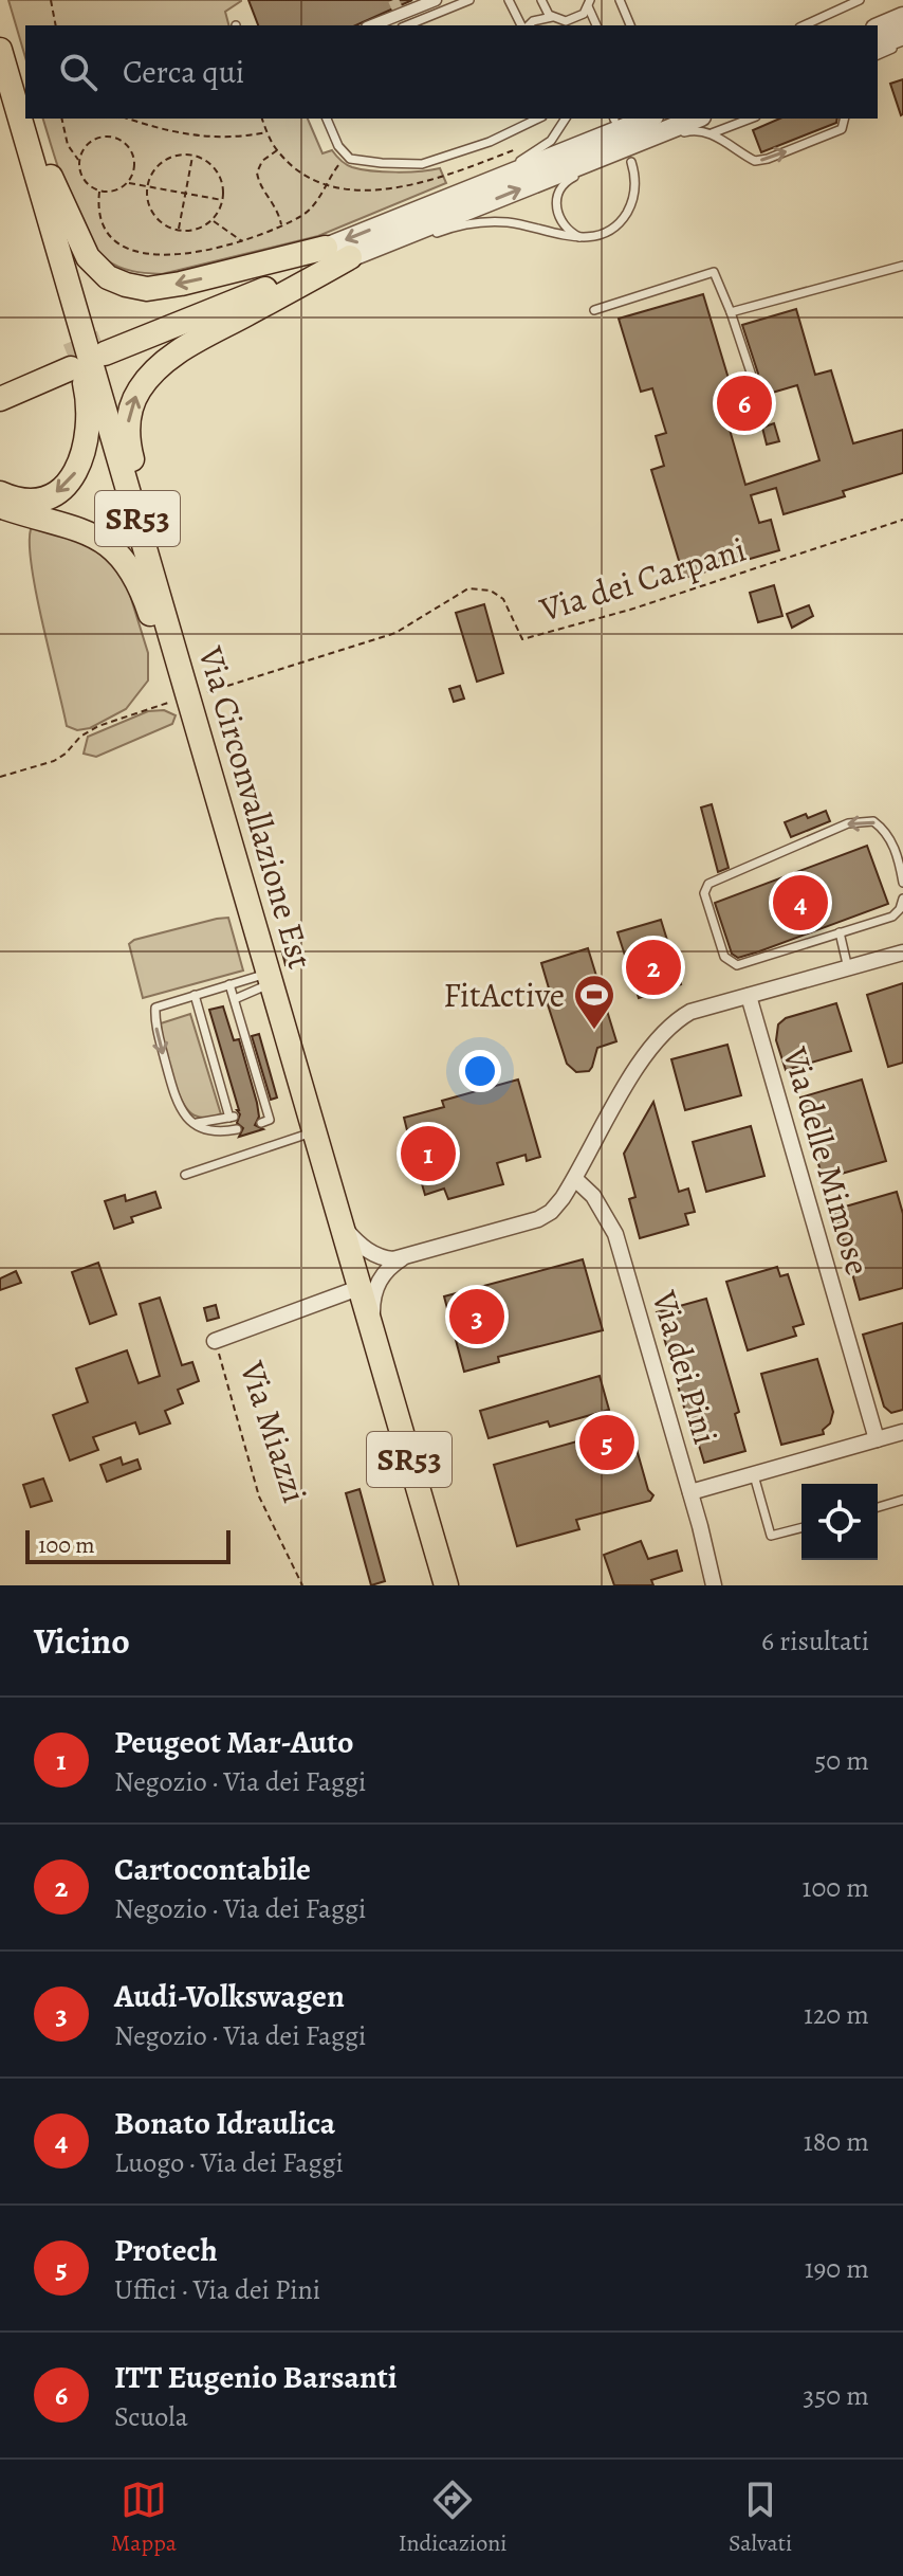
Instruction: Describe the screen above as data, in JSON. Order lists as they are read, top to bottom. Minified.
{"streets":{"main road":["SR53","Via Circonvallazione Est"],"street":["Via delle Mimose","Via dei Pini","Via Miazzi"],"path":["Via dei Carpani"]},"crossings":[["Via dei Carpani","Via Circonvallazione Est"],["Via Circonvallazione Est","Via Miazzi"]],"places":{"sports":["FitActive"]},"scale_bar":"100 m","page":{"search":"Cerca qui","pins":["6","4","2","1","3","5"],"scale":"100 m","heading":["Vicino","6 risultati"],"list":[{"mark":"1","name":"Peugeot Mar-Auto","note":"Negozio · Via dei Faggi","value":"50 m"},{"mark":"2","name":"Cartocontabile","note":"Negozio · Via dei Faggi","value":"100 m"},{"mark":"3","name":"Audi-Volkswagen","note":"Negozio · Via dei Faggi","value":"120 m"},{"mark":"4","name":"Bonato Idraulica","note":"Luogo · Via dei Faggi","value":"180 m"},{"mark":"5","name":"Protech","note":"Uffici · Via dei Pini","value":"190 m"},{"mark":"6","name":"ITT Eugenio Barsanti","note":"Scuola","value":"350 m"}],"nav":["Mappa","Indicazioni","Salvati"]}}
